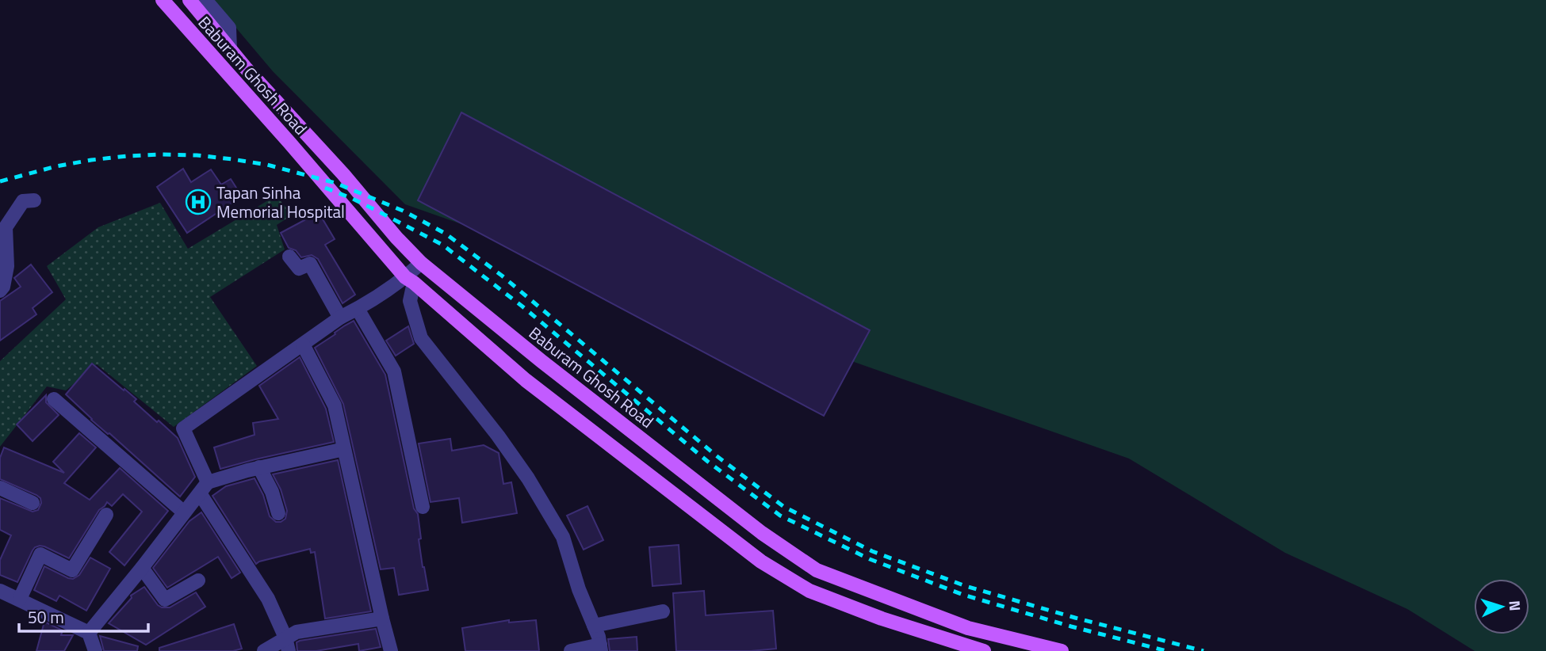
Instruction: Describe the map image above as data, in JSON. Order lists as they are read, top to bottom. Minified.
{"streets":{"main road":["Baburam Ghosh Road"]},"places":{"hospital":["Tapan Sinha Memorial Hospital"]},"scale_bar":"50 m","north":"right"}
